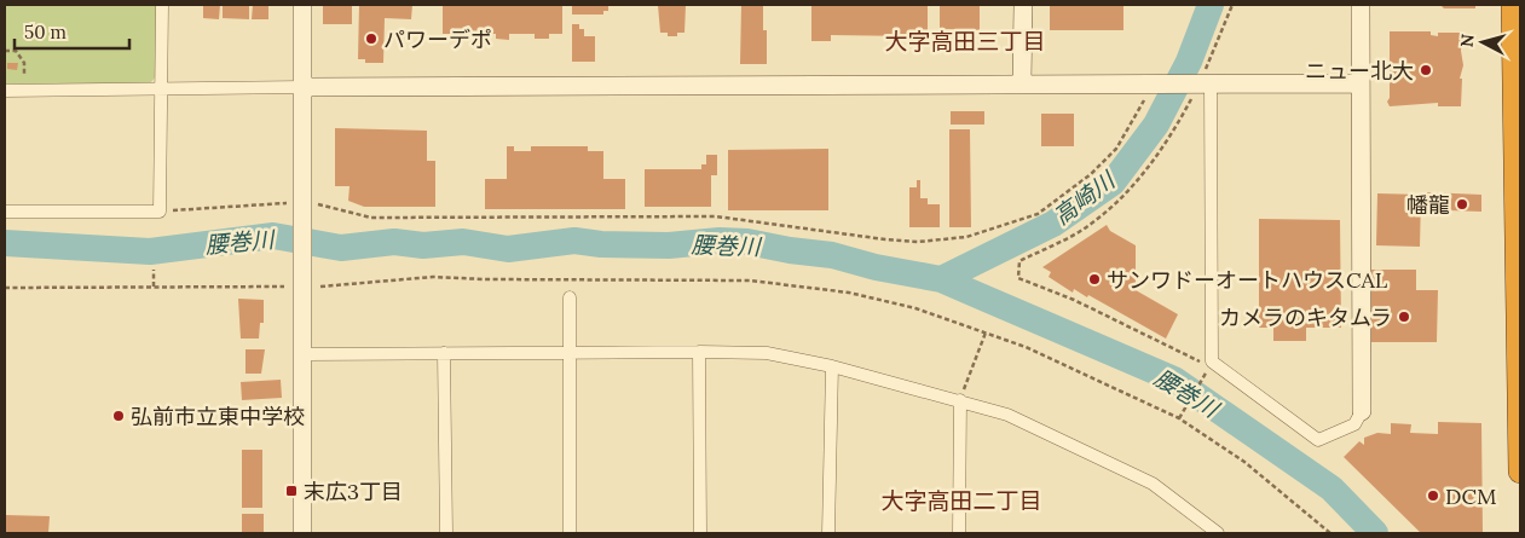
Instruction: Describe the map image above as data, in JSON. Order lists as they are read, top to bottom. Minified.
{"districts":["大字高田三丁目","大字高田二丁目"],"water":["高崎川","腰巻川"],"places":{"other":["パワーデポ","ニュー北大","幡龍","サンワドーオートハウスCAL","カメラのキタムラ","弘前市立東中学校","DCM"],"transit":["末広3丁目"]},"scale_bar":"50 m","north":"left"}
